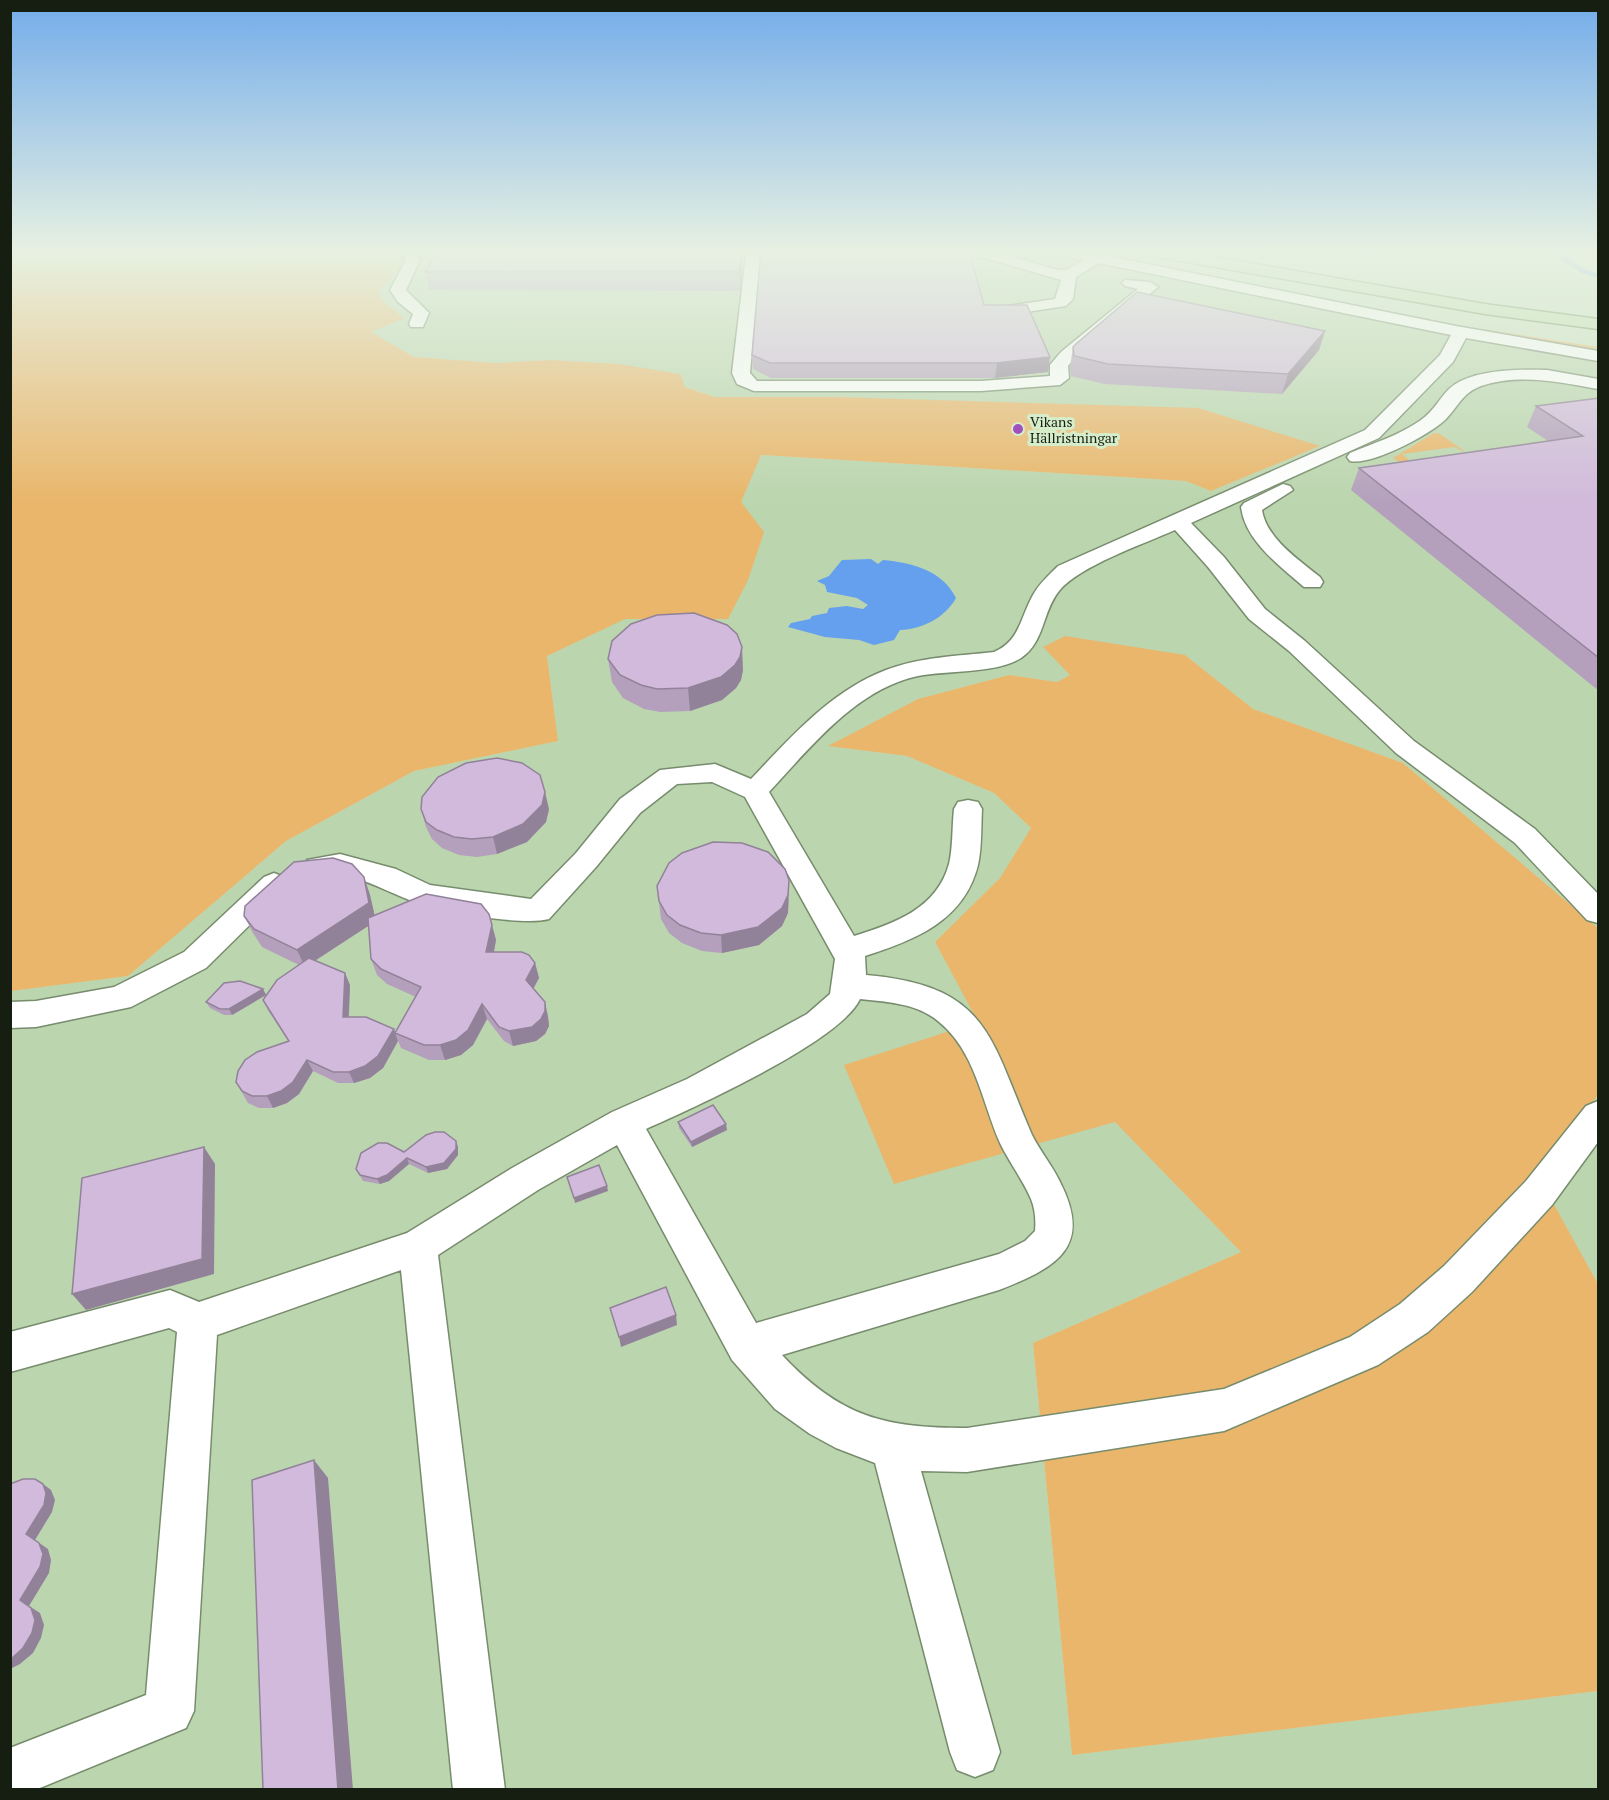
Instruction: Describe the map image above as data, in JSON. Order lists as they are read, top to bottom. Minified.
{"places":["Vikans Hällristningar"]}
